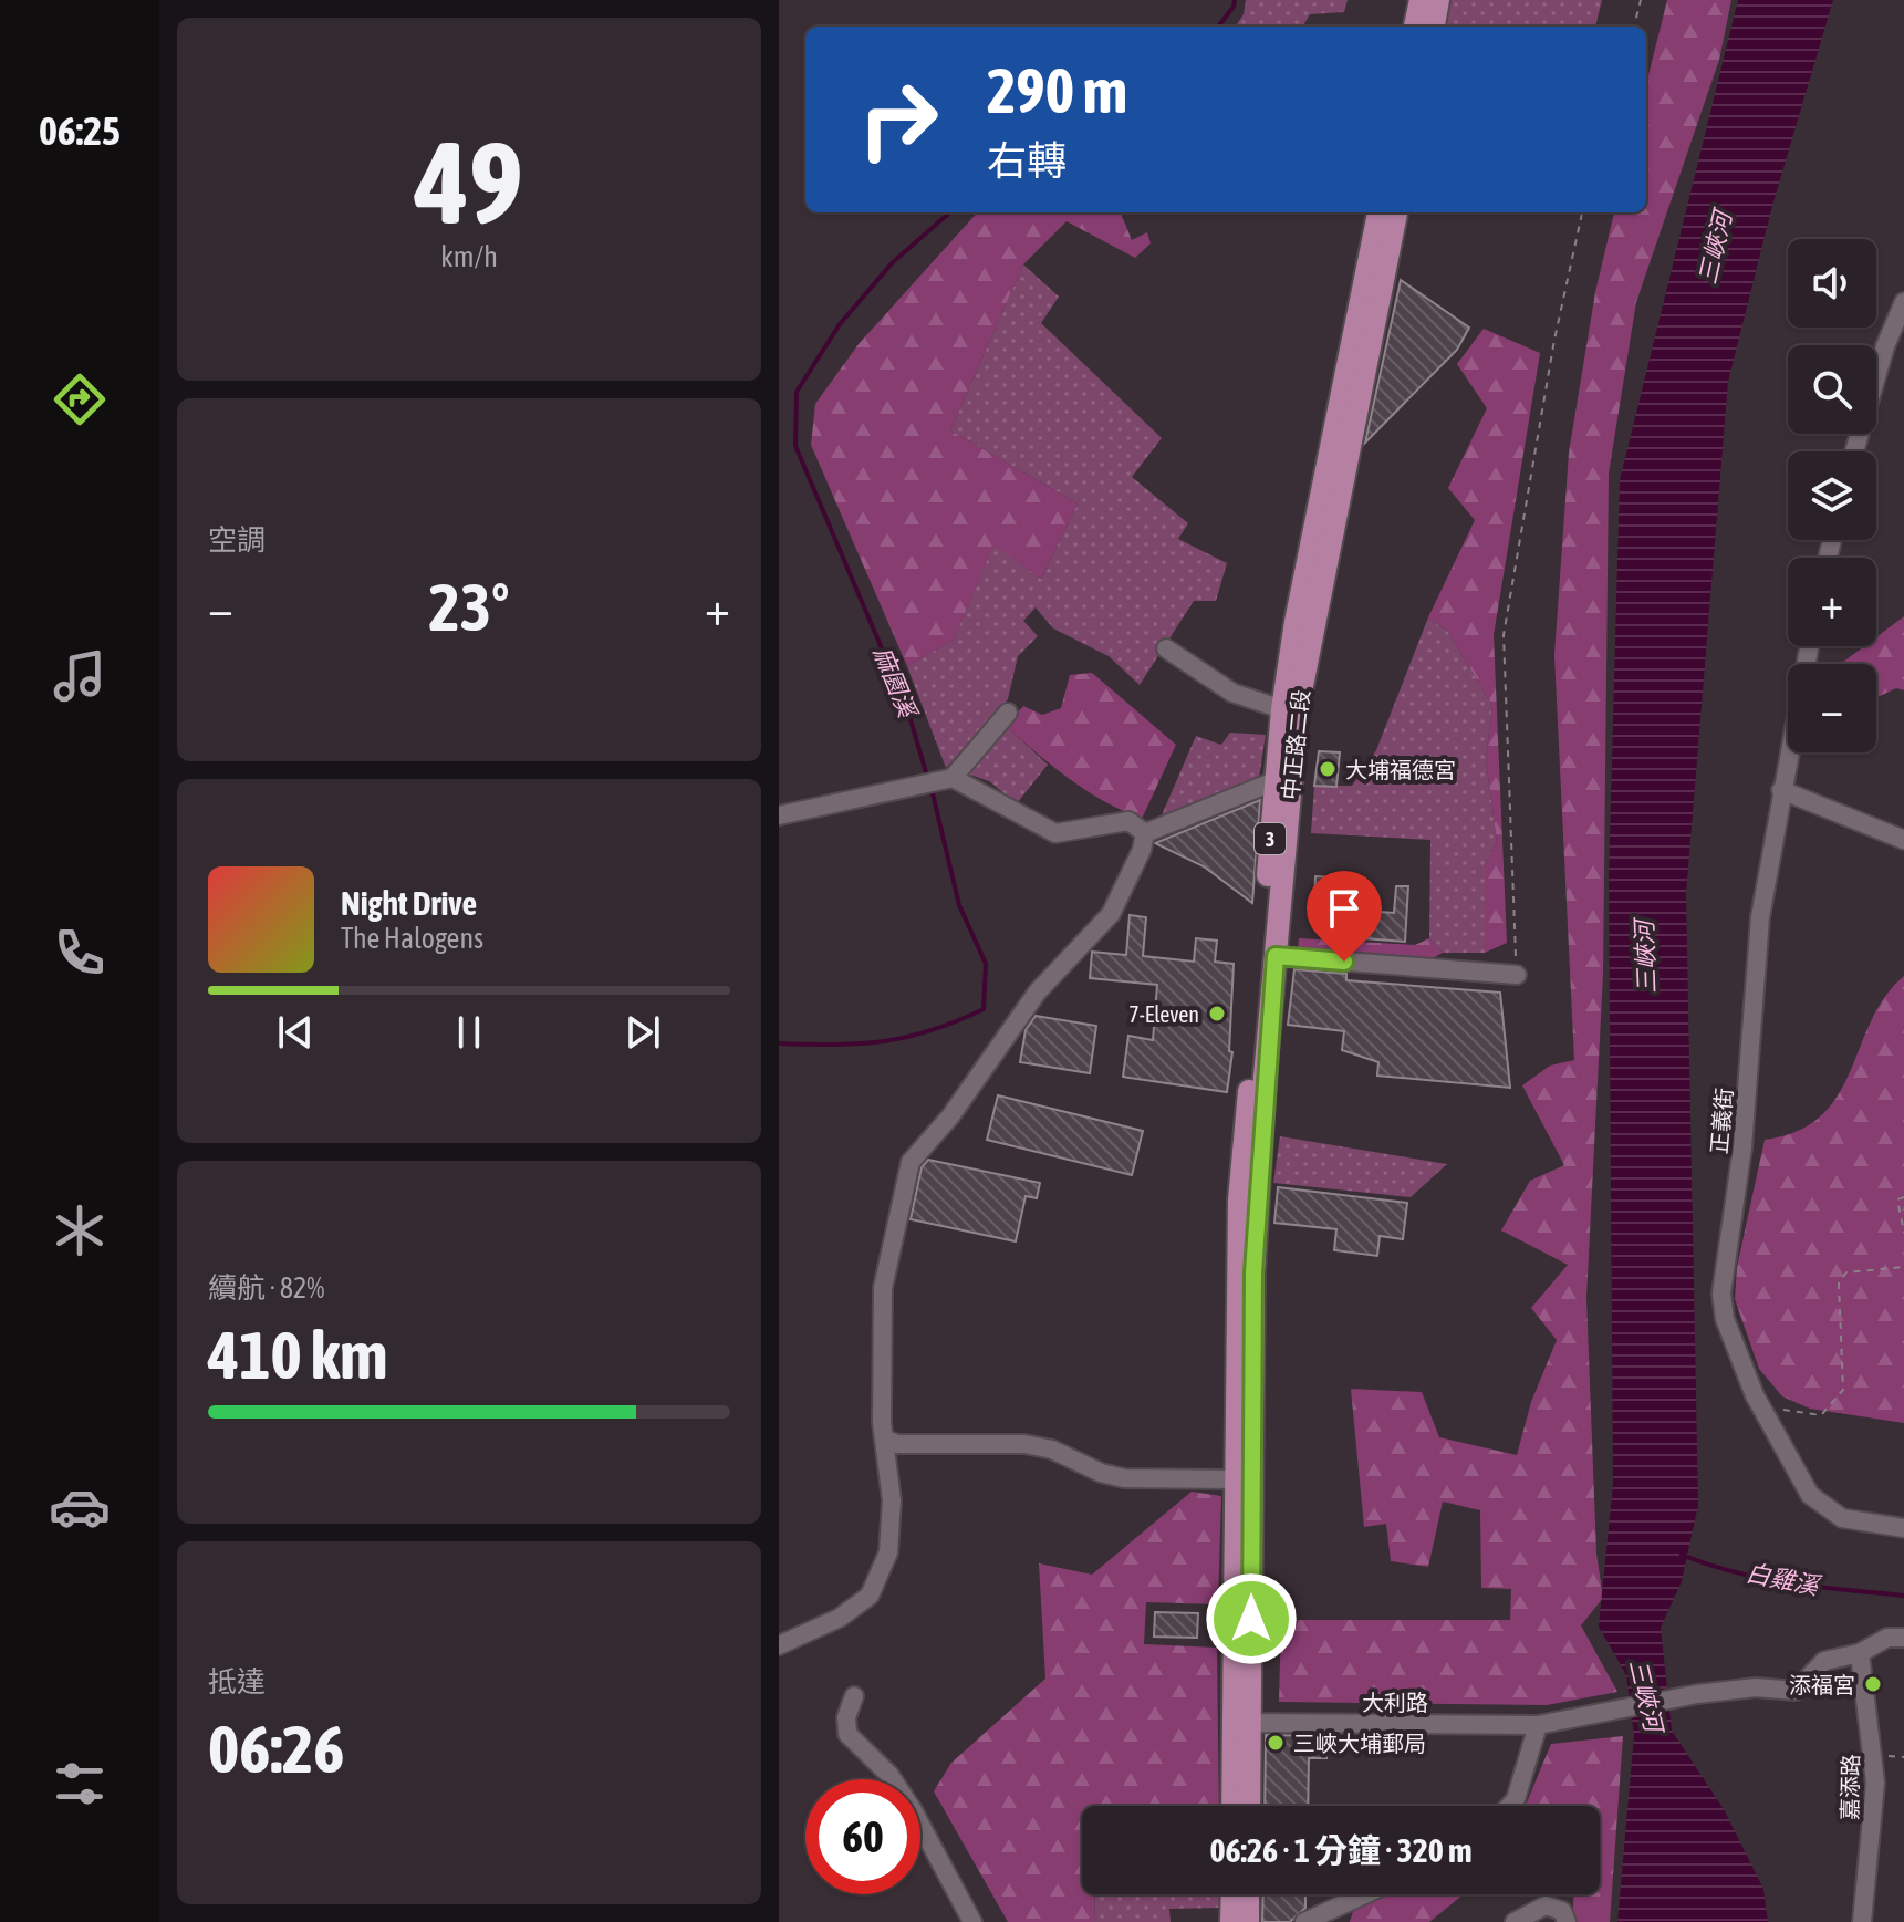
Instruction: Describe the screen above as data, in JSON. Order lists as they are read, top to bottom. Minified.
{"streets":{"main road":["中正路二段","3"],"street":["正義街","大利路","嘉添路"]},"crossings":[["中正路二段","大利路"],["大利路","嘉添路"]],"water":["三峽河","麻園溪","白雞溪"],"places":["大埔福德宮","7-Eleven","添福宮","三峽大埔郵局"],"page":{"tabs":"06:25","tile":[["49","km/h"],"空調",["續航 · 82%","410 km"],["抵達","06:26"]],"turn":["290 m","右轉"],"map_buttons":["+","−"],"heat":["−","23°","+"],"song":["Night Drive","The Halogens"],"limit":"60","trip":"06:26 · 1 分鐘 · 320 m"}}
